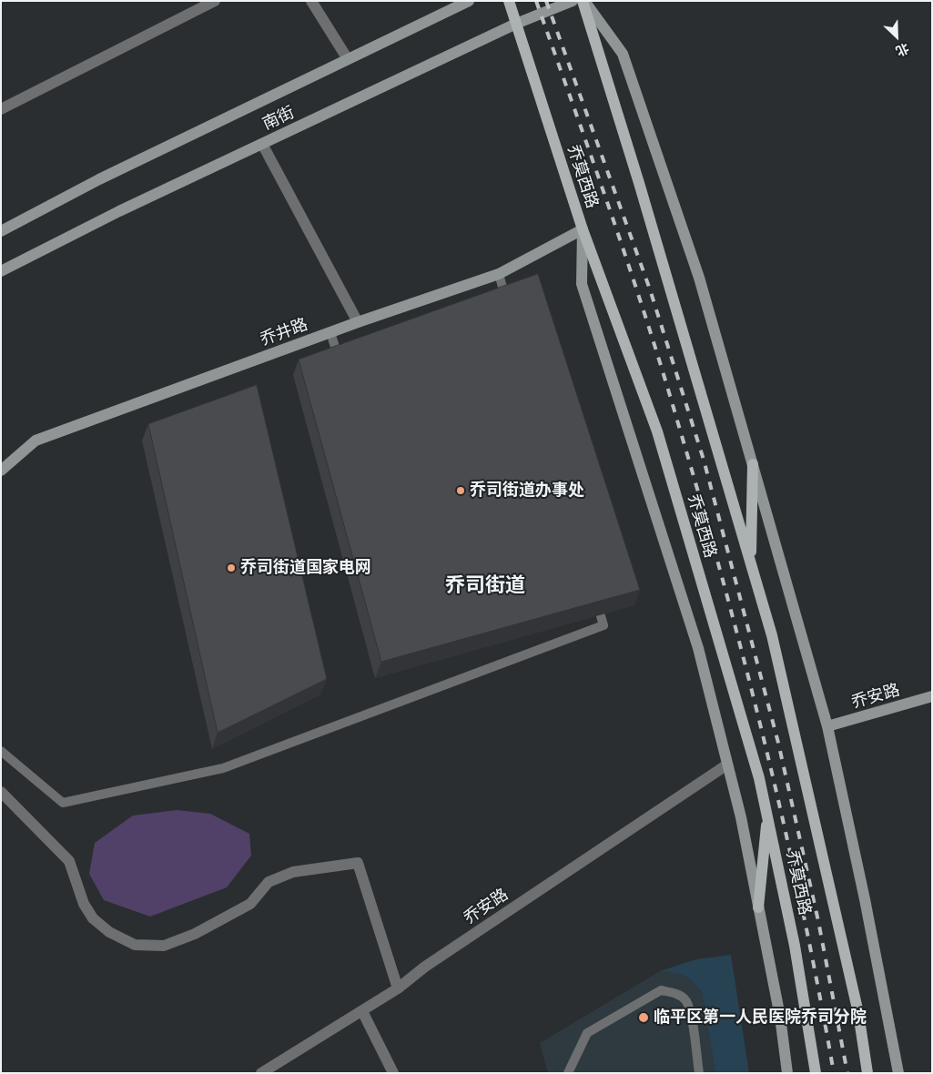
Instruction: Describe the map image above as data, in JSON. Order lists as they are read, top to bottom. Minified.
{"streets":{"main road":["南街","乔莫西路","乔井路","乔安路"]},"crossings":[["南街","乔莫西路"],["乔莫西路","乔井路"]],"districts":["乔司街道"],"places":["乔司街道办事处","乔司街道国家电网","临平区第一人民医院乔司分院"],"north":"bottom right"}
